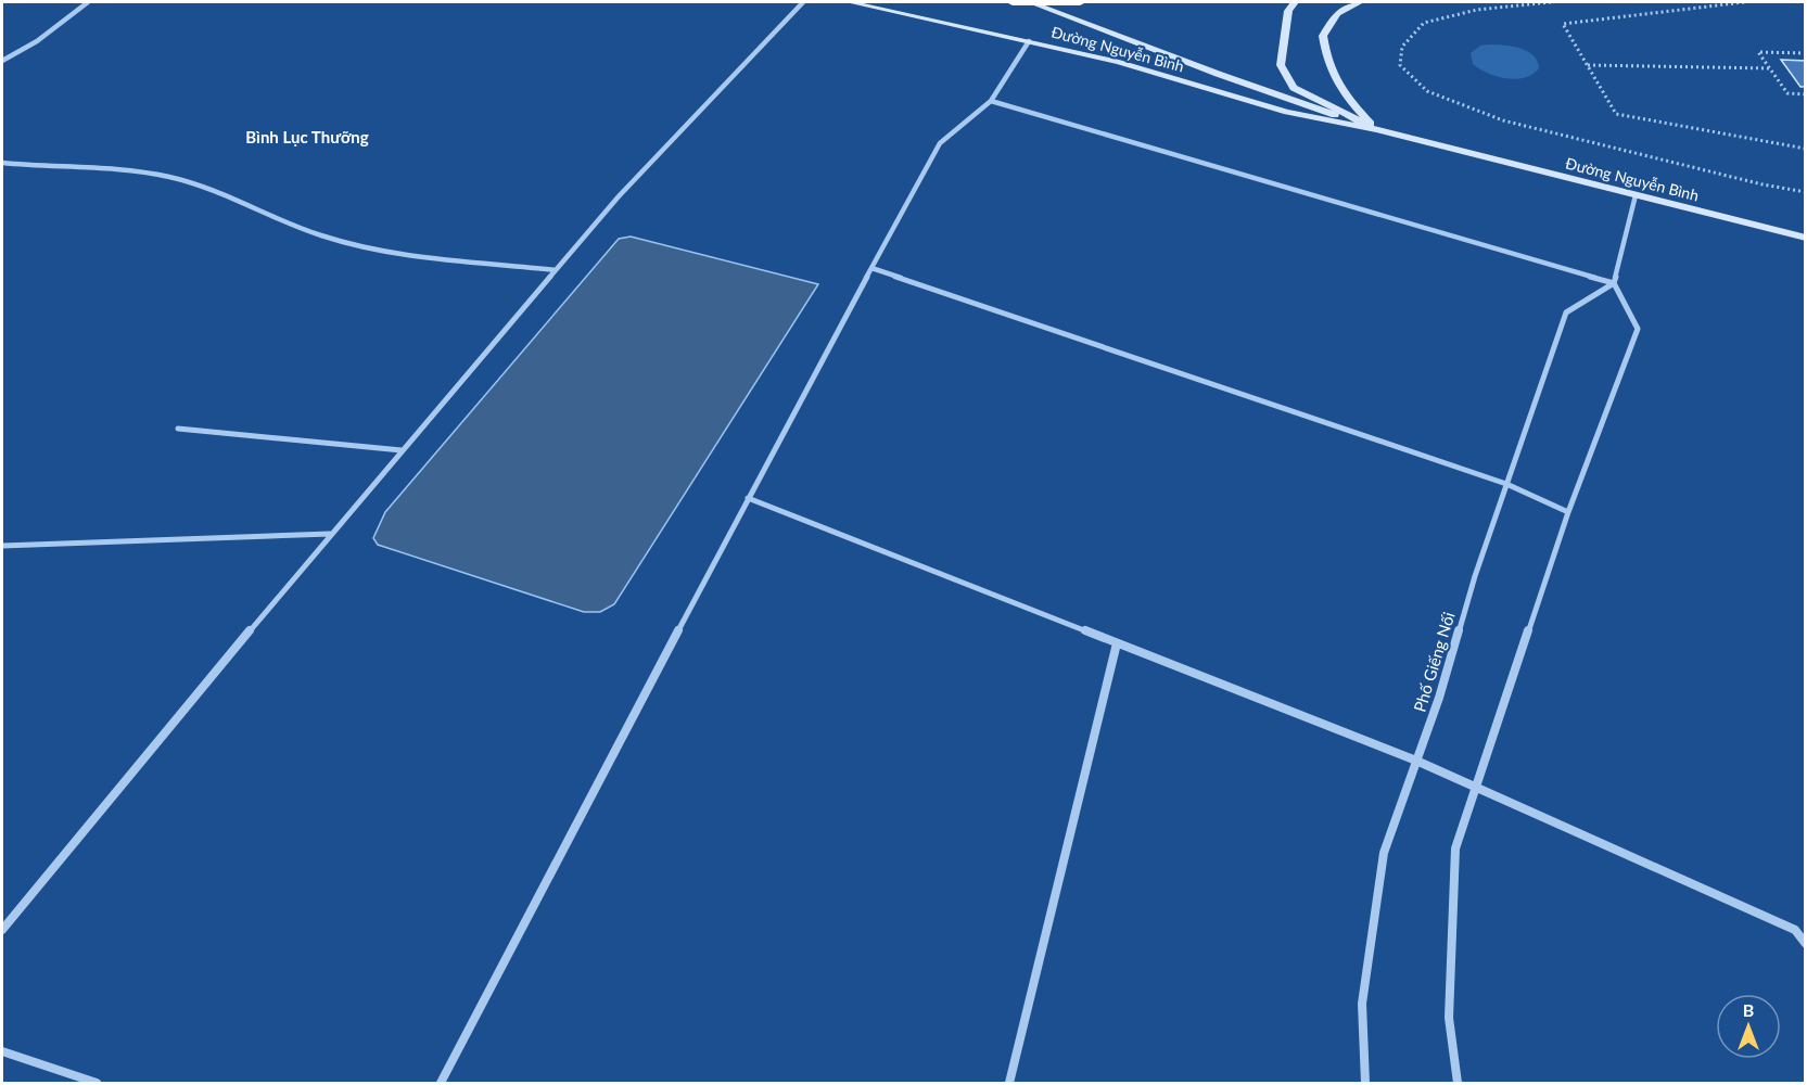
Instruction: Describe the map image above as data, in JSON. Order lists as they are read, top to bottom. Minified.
{"streets":{"main road":["Đường Nguyễn Bình"],"street":["Phố Giếng Nối"]},"districts":["Bình Lục Thưỡng"],"north":"top"}
